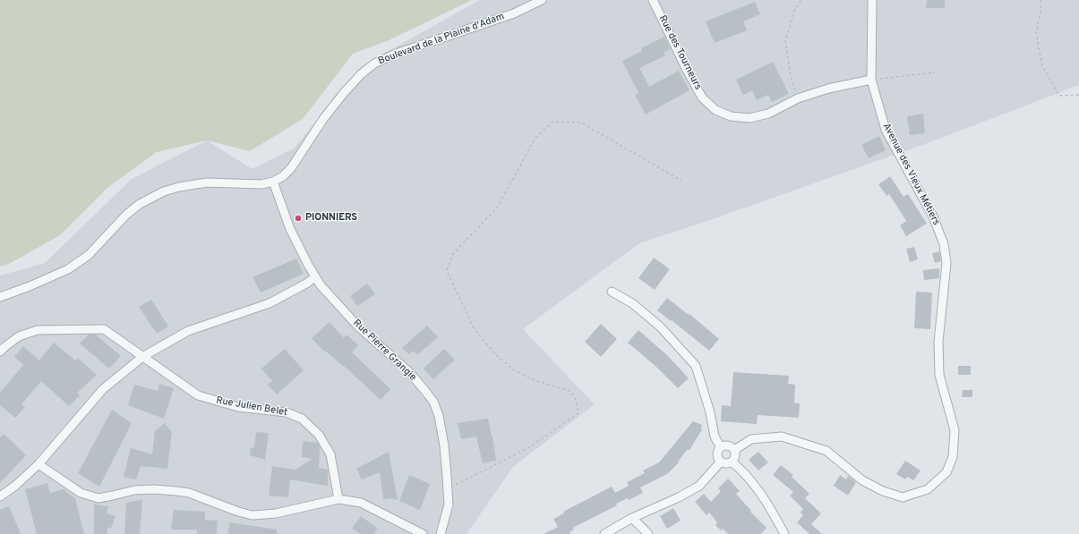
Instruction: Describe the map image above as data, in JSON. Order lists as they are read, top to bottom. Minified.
{"streets":{"street":["Boulevard de la Plaine d'Adam","Rue des Tourneurs","Avenue des Vieux Métiers","Rue Pierre Grangie","Rue Julien Belet"]},"crossings":[["Boulevard de la Plaine d'Adam","Rue Pierre Grangie"],["Rue des Tourneurs","Avenue des Vieux Métiers"]],"places":["PIONNIERS"]}
